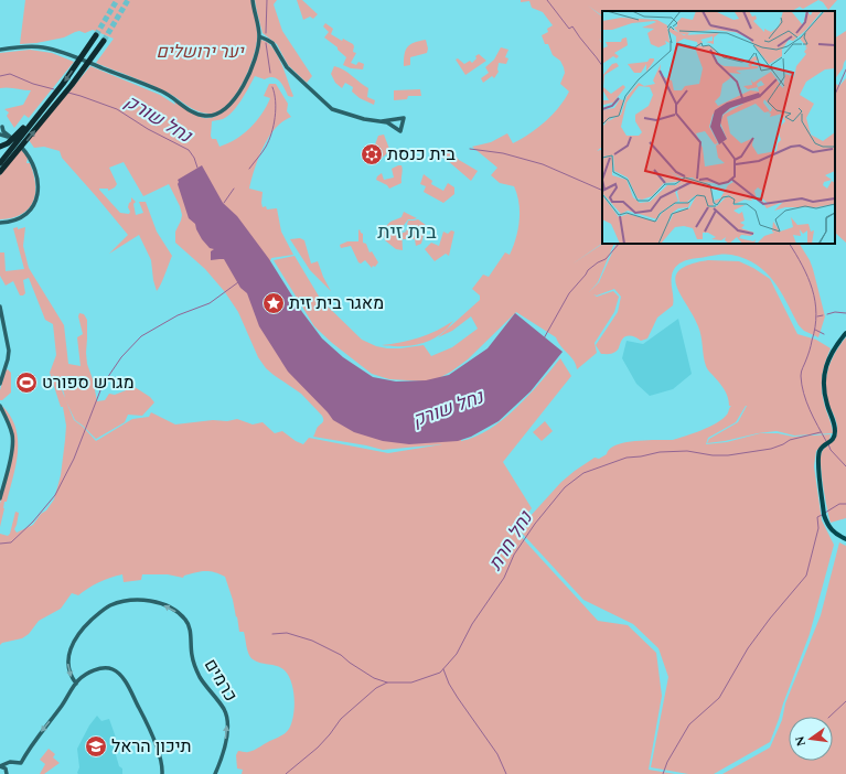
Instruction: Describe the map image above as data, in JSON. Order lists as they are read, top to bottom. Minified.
{"streets":{"street":["כרמים"]},"districts":["בית זית"],"water":["נחל שורק","נחל חרת"],"parks":["יער ירושלים"],"places":{"synagogue":["בית כנסת"],"place":["מאגר בית זית"],"sports":["מגרש ספורט"],"school or university":["תיכון הראל"]},"north":"left"}
